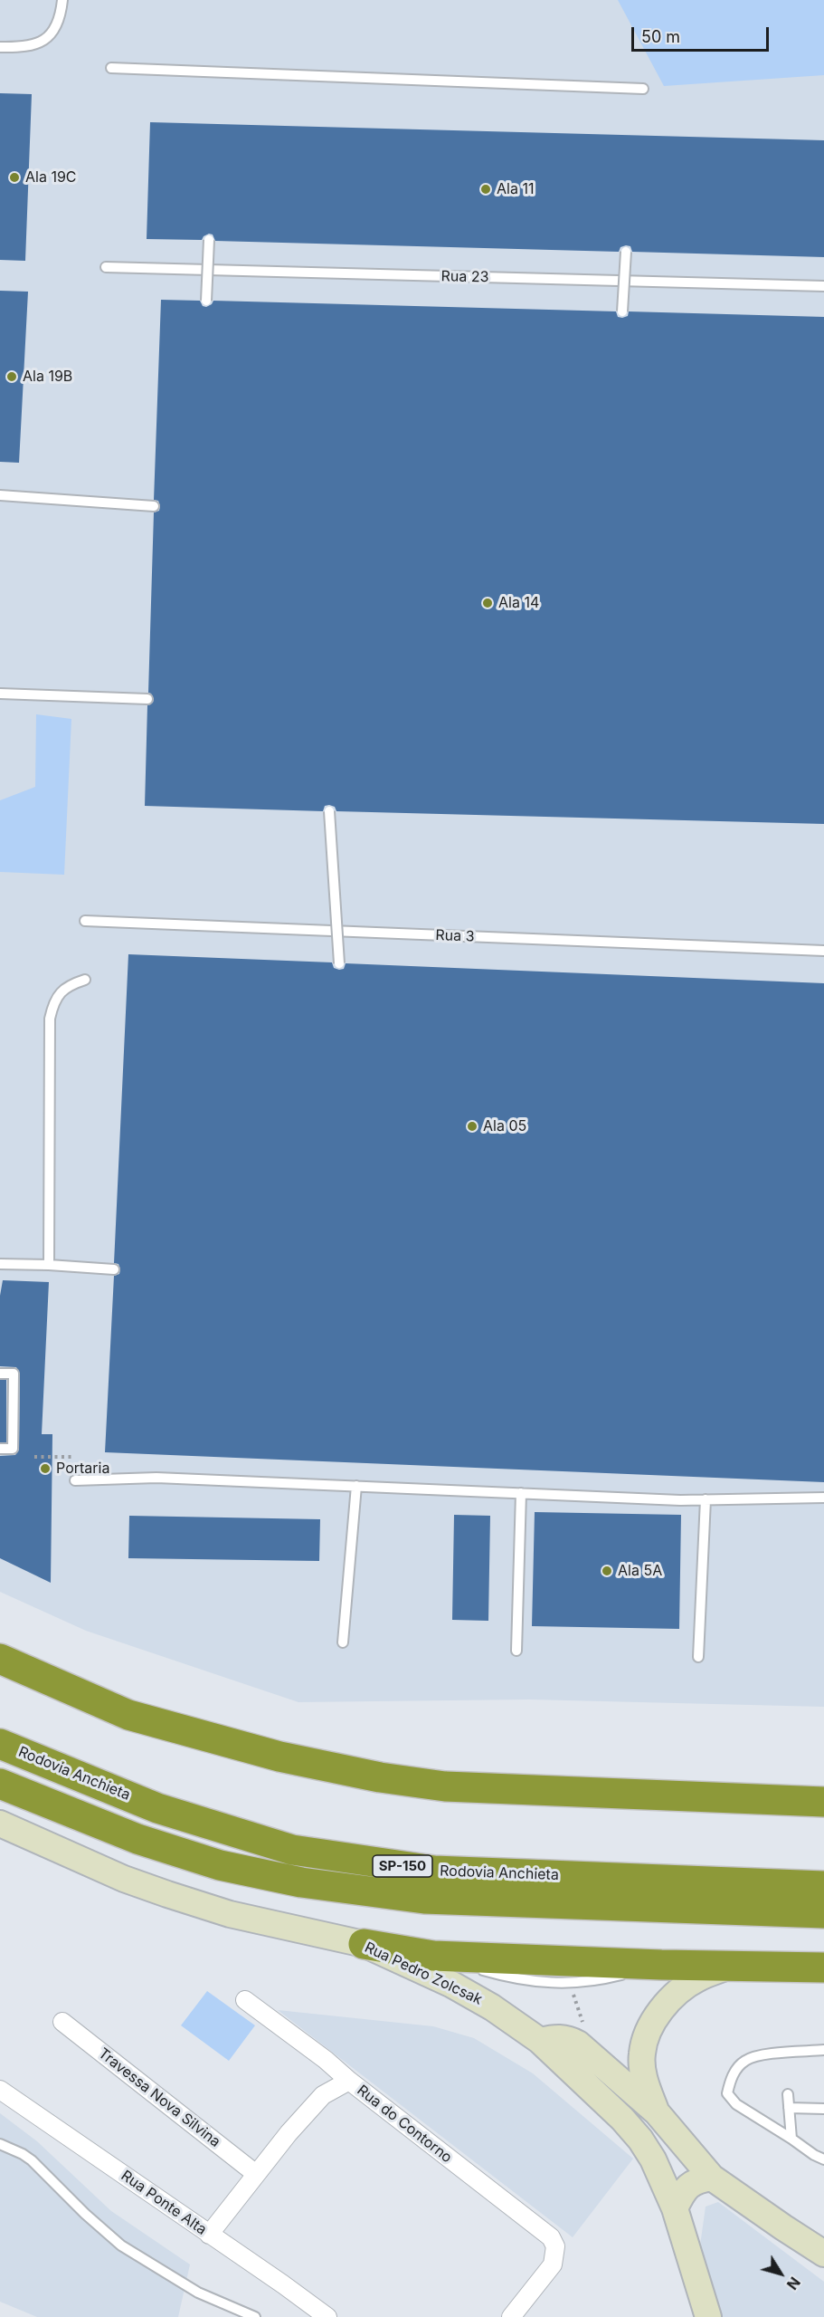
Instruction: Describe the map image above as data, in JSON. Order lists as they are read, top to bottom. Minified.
{"streets":{"highway":["Rodovia Anchieta","SP-150"],"main road":["Rua Pedro Zolcsak"],"street":["Travessa Nova Silvina","Rua do Contorno","Rua Ponte Alta"],"lane":["Rua 23","Rua 3"]},"crossings":[["Travessa Nova Silvina","Rua do Contorno"],["Rua do Contorno","Rua Ponte Alta"]],"places":["Ala 19C","Ala 11","Ala 19B","Ala 14","Ala 05","Portaria","Ala 5A"],"scale_bar":"50 m","north":"bottom right"}
